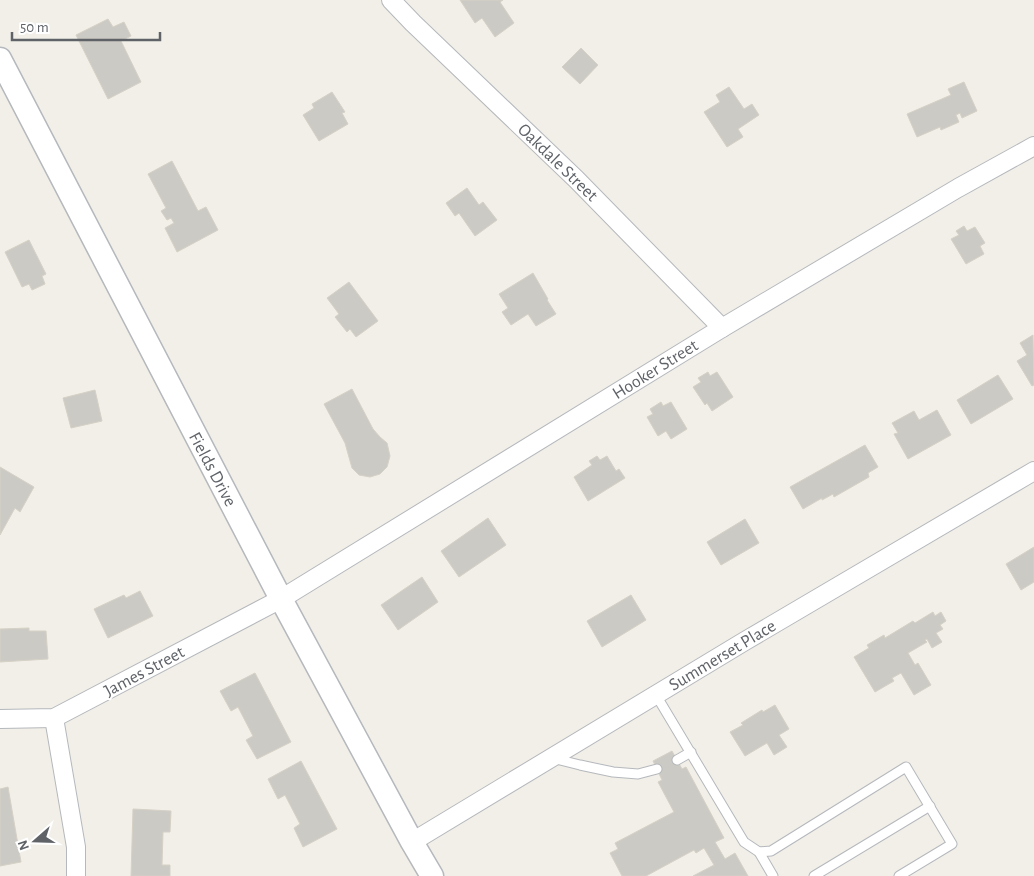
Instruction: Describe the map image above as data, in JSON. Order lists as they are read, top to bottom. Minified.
{"streets":{"street":["Oakdale Street","Hooker Street","Fields Drive","Summerset Place","James Street"]},"crossings":[["Oakdale Street","Hooker Street"],["Hooker Street","Fields Drive"],["Hooker Street","James Street"],["Fields Drive","Summerset Place"],["Fields Drive","James Street"]],"scale_bar":"50 m","north":"left"}
